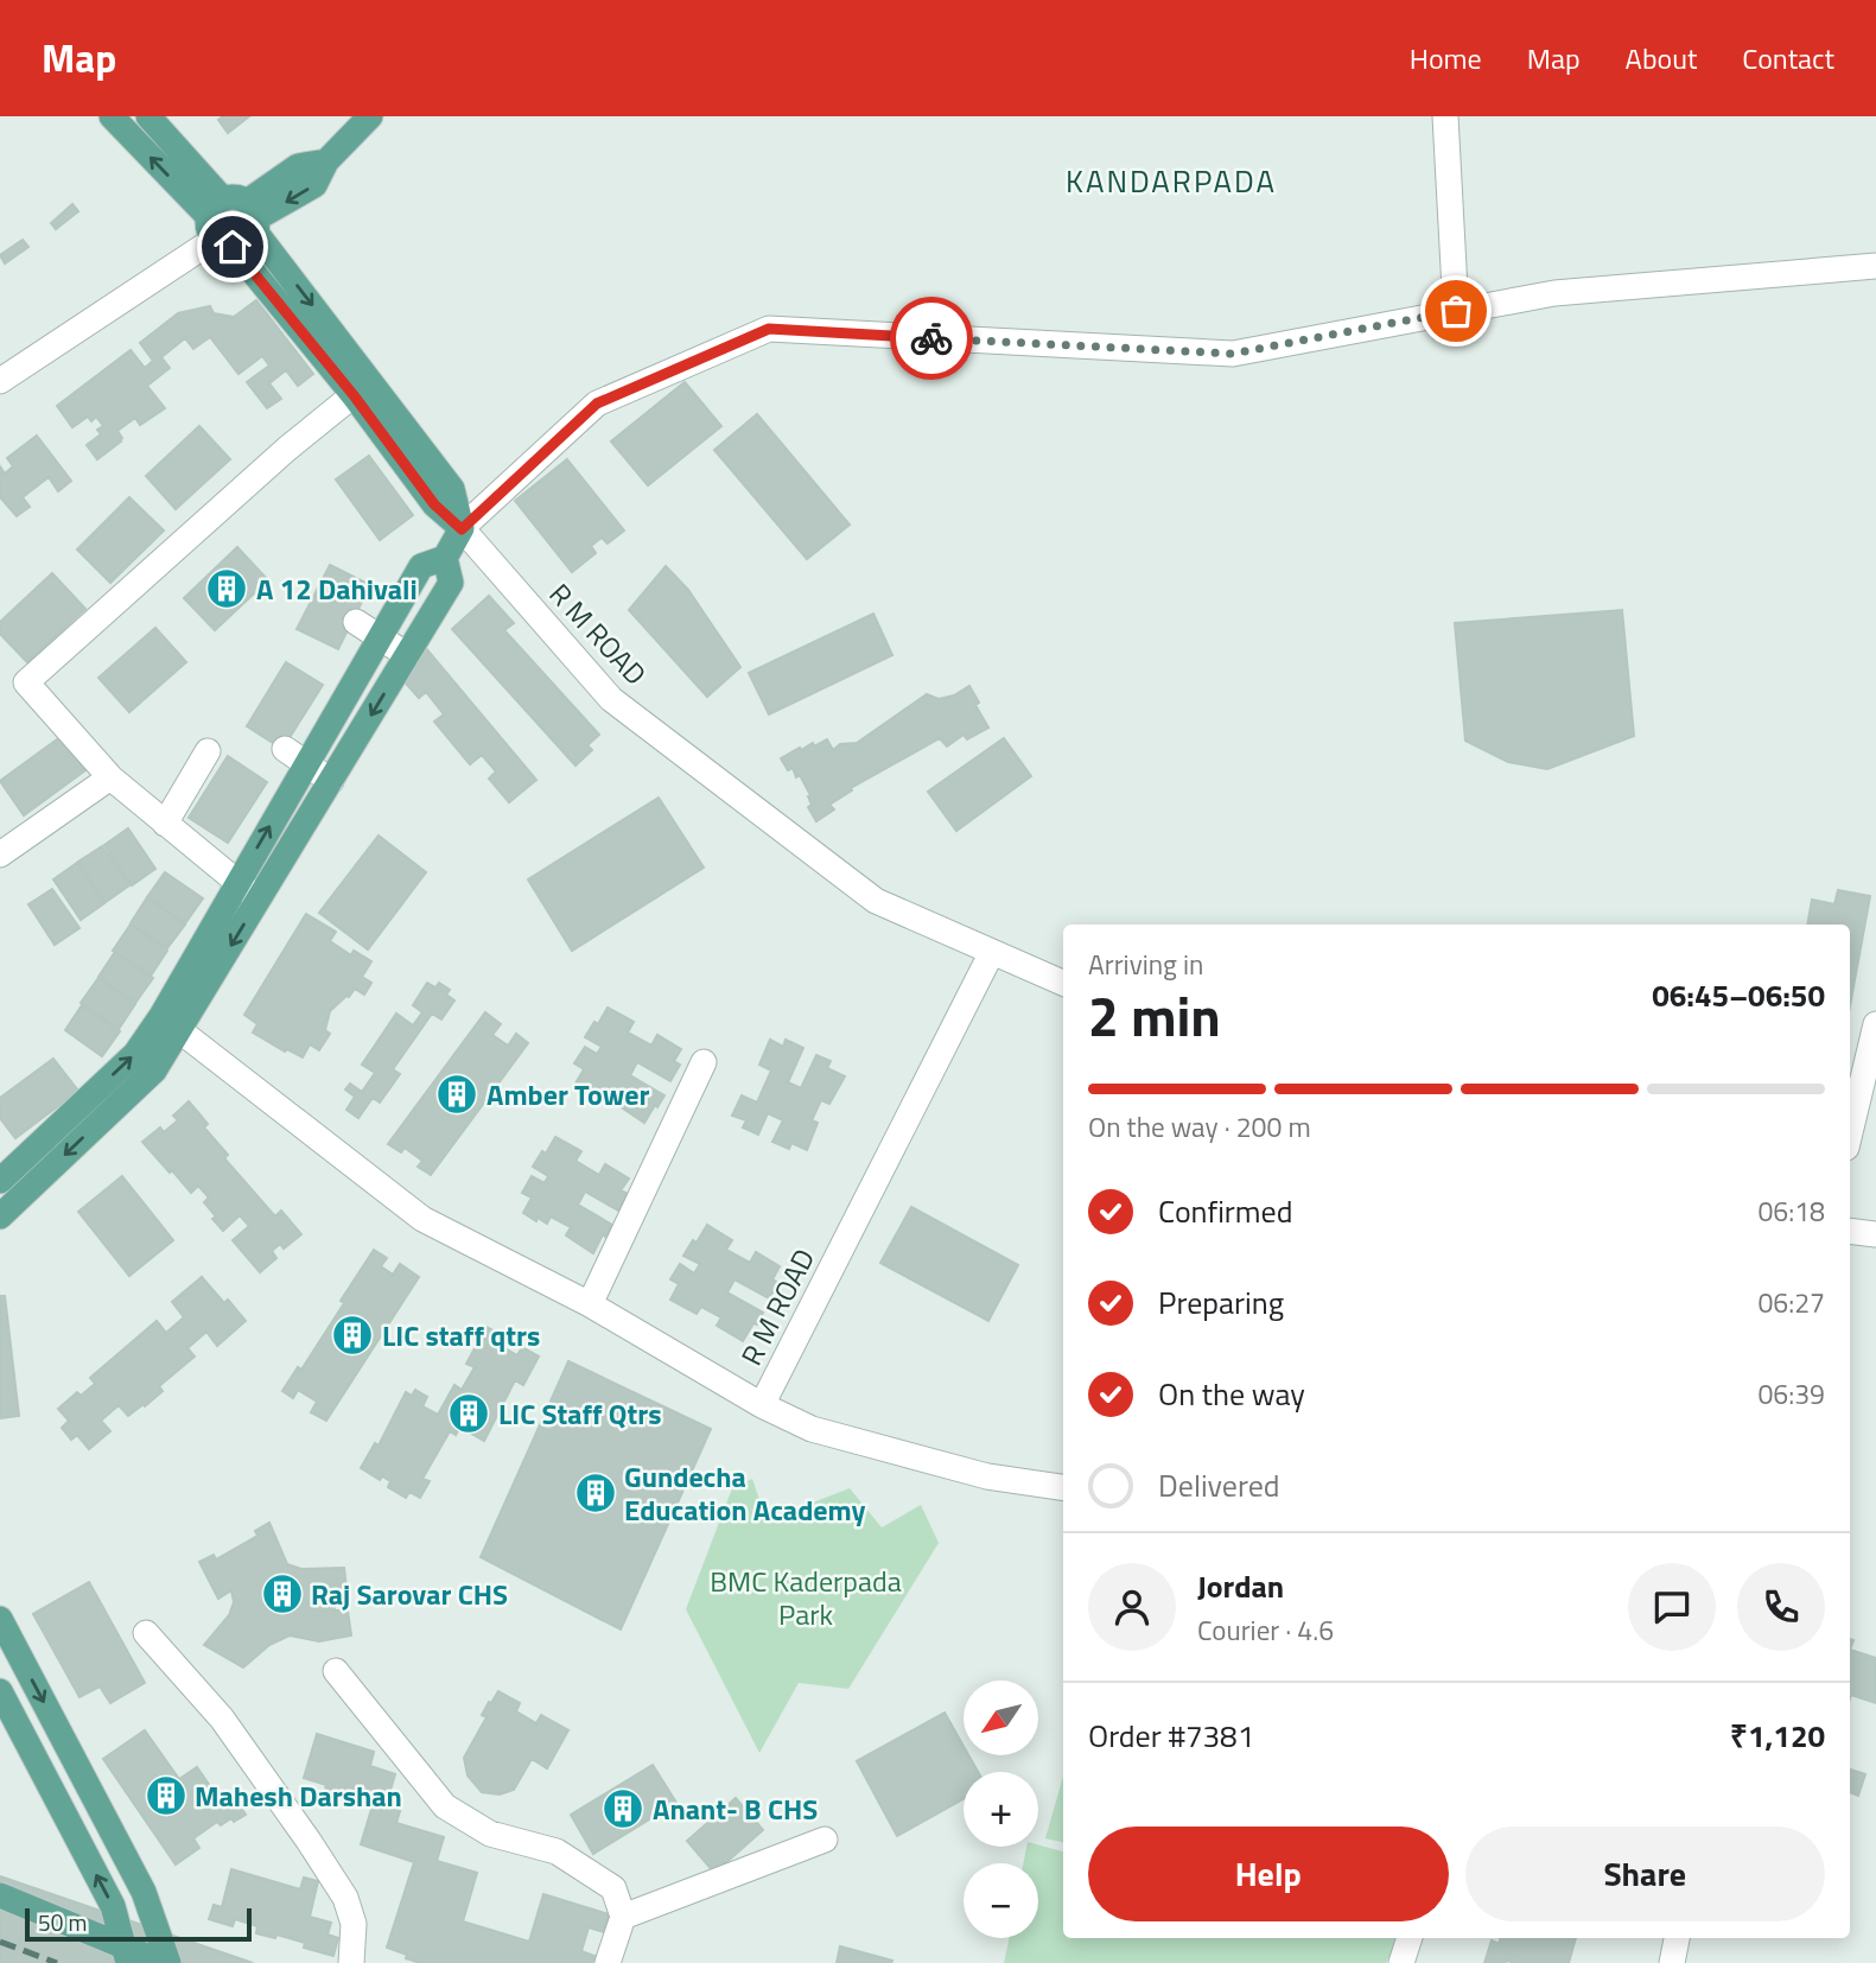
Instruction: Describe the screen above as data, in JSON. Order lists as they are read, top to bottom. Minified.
{"streets":{"main road":["R M ROAD"]},"districts":["KANDARPADA"],"parks":["BMC Kaderpada Park"],"places":{"building":["A 12 Dahivali","Amber Tower","LIC staff qtrs","LIC Staff Qtrs","Gundecha Education Academy","Raj Sarovar CHS","Mahesh Darshan","Anant- B CHS"]},"scale_bar":"50 m","north":"bottom left","page":{"header":"Map","nav":["Home","Map","About","Contact"],"heading":["2 min","Arriving in","06:45–06:50"],"panel":["Jordan","Courier · 4.6","Order #7381","₹1,120"],"bar":"On the way · 200 m","list":[["Confirmed","06:18"],["Preparing","06:27"],["On the way","06:39"],"Delivered"],"map_buttons":["+","−"],"buttons":["Help","Share"],"scale":"50 m"}}
